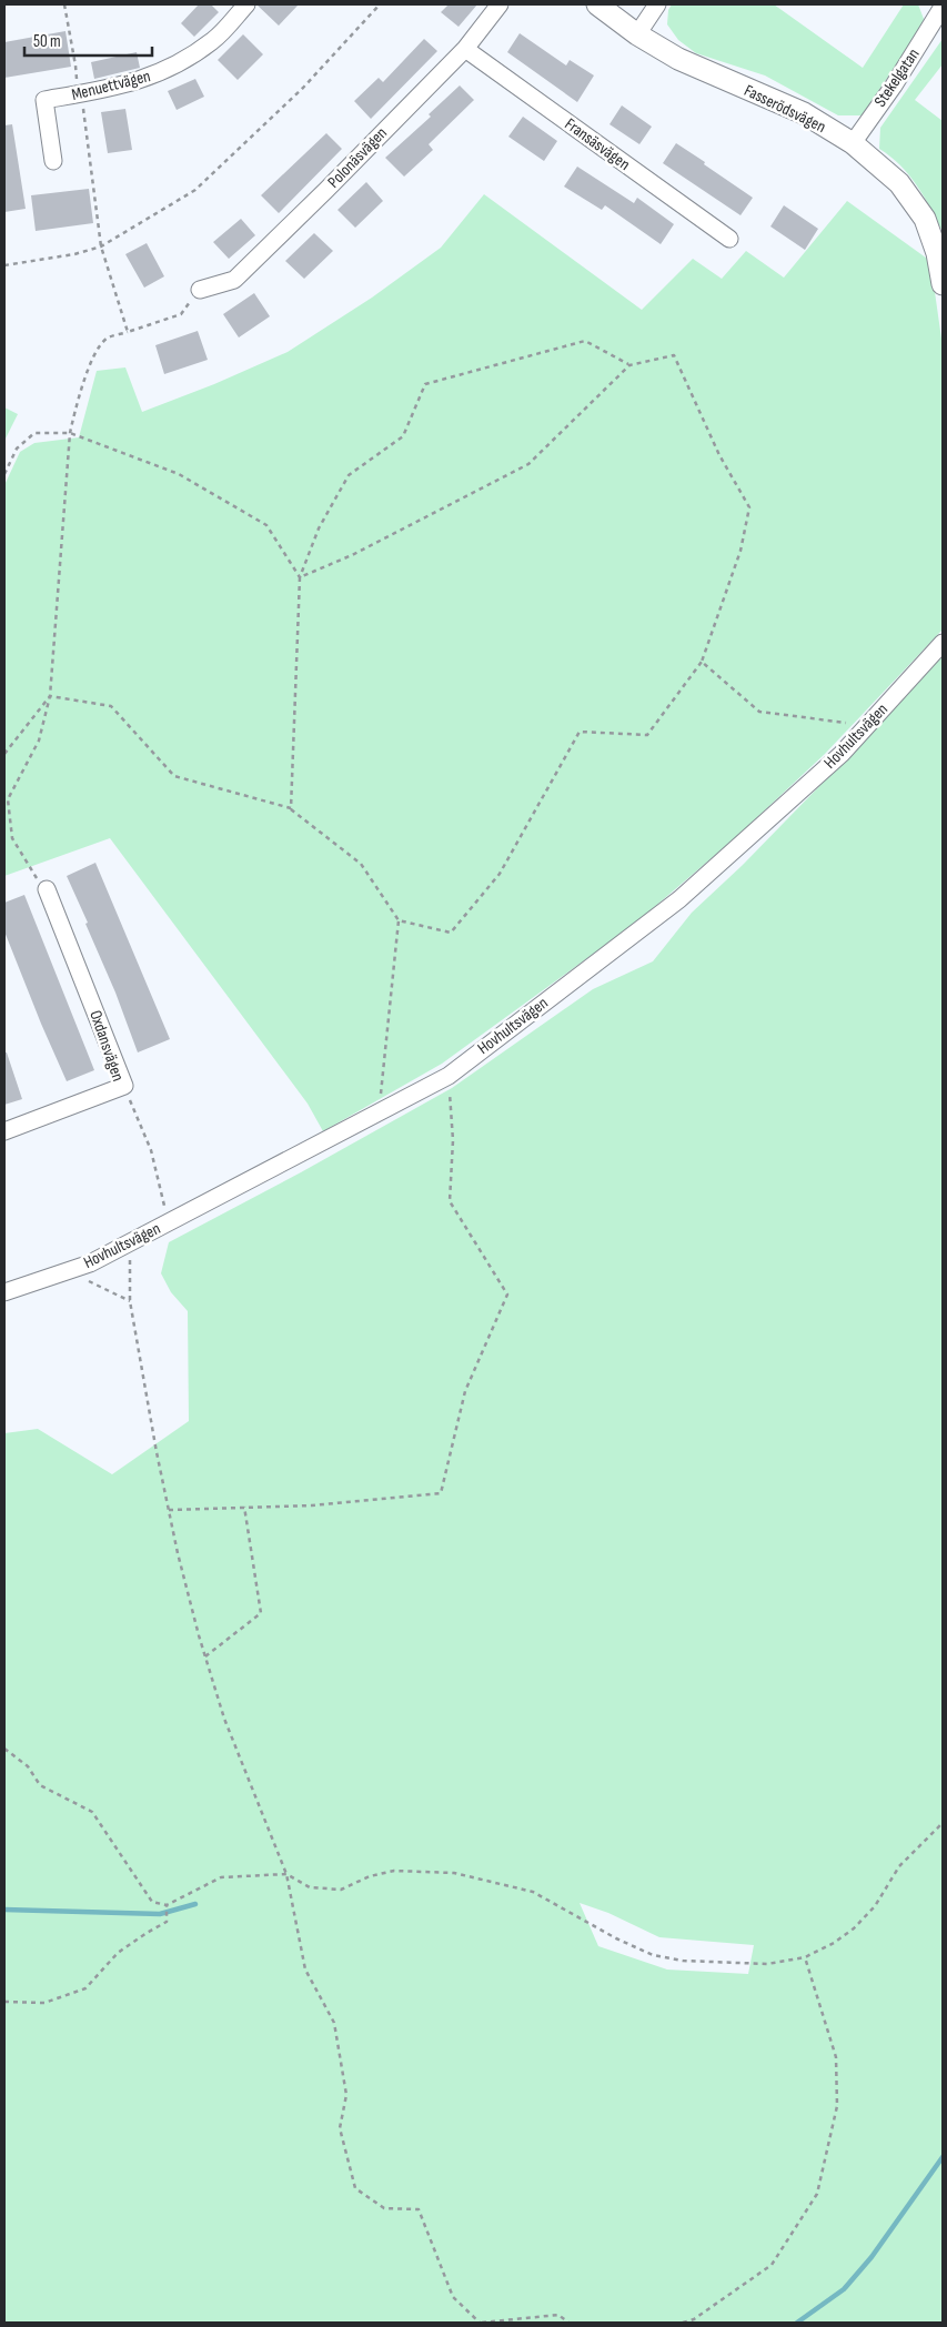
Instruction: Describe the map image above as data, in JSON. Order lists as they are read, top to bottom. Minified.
{"streets":{"street":["Stekelgatan","Menuettvägen","Fasserödsvägen","Fransäsvägen","Polonäsvägen","Hovhultsvägen","Oxdansvägen"]},"crossings":[["Stekelgatan","Fasserödsvägen"],["Fransäsvägen","Polonäsvägen"]],"scale_bar":"50 m"}
